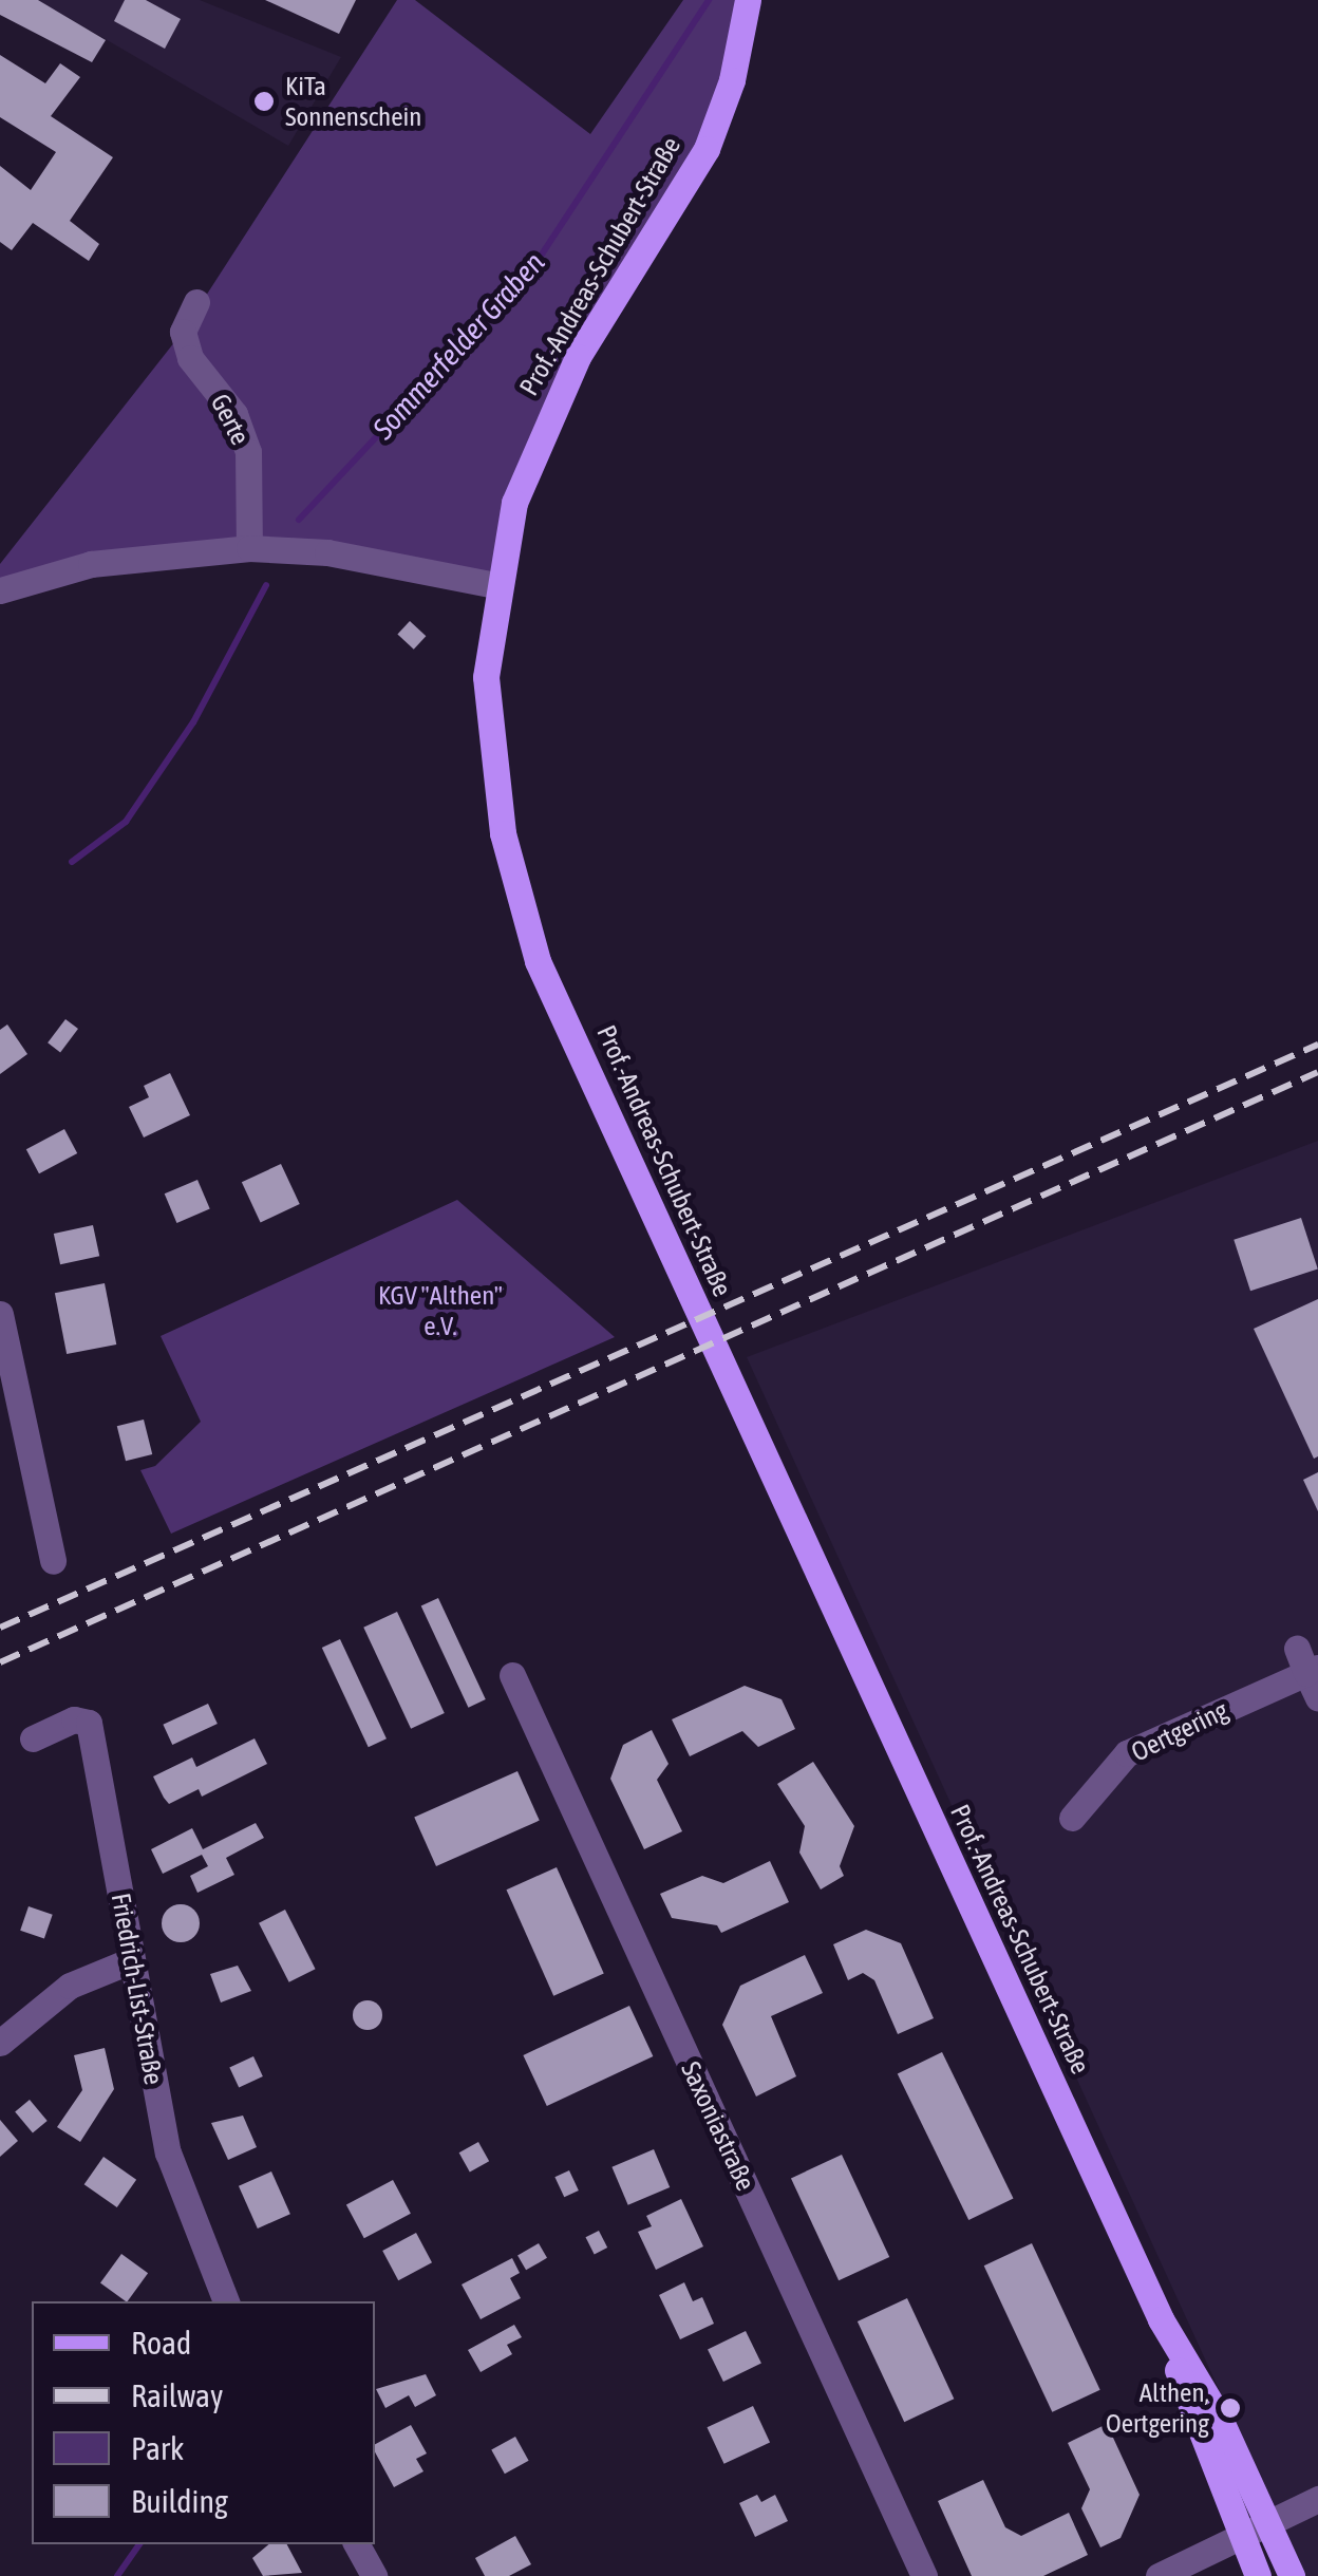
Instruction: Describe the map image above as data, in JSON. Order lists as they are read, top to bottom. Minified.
{"streets":{"main road":["Prof.-Andreas-Schubert-Straße"],"street":["Gerte","Oertgering","Friedrich-List-Straße","Saxoniastraße"]},"water":["Sommerfelder Graben"],"parks":["KGV \"Althen\" e.V."],"places":["KiTa Sonnenschein","Althen, Oertgering"],"legend":["Road","Railway","Park","Building"]}
